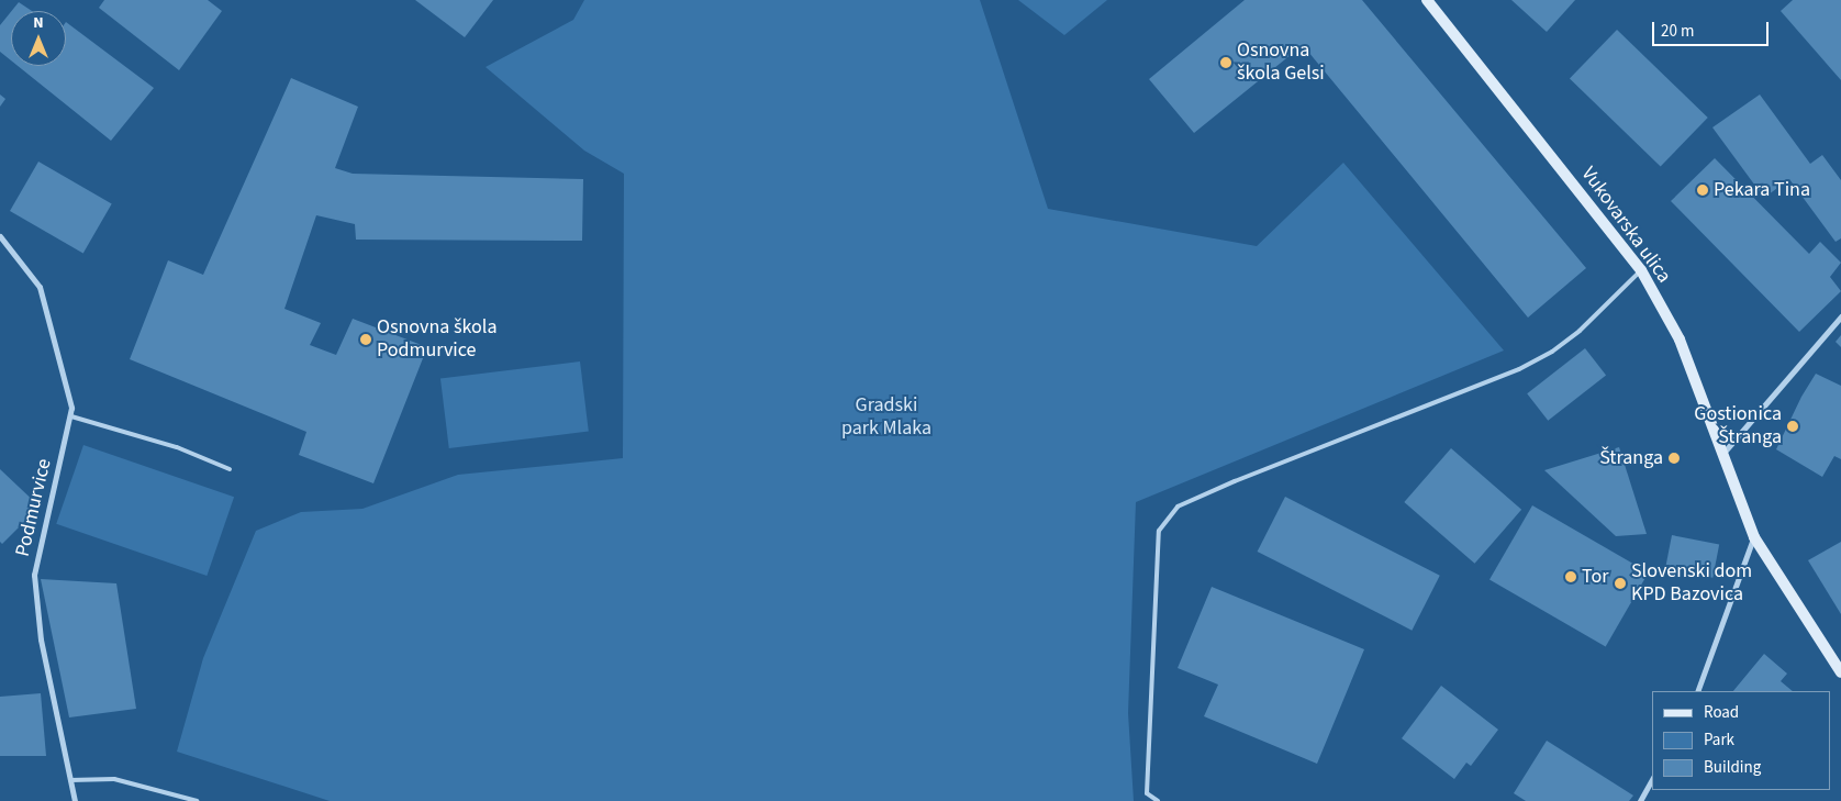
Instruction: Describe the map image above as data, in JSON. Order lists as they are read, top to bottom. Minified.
{"streets":{"main road":["Vukovarska ulica"],"street":["Podmurvice"]},"parks":["Gradski park Mlaka"],"places":["Osnovna škola Gelsi","Pekara Tina","Osnovna škola Podmurvice","Gostionica Štranga","Štranga","Tor","Slovenski dom KPD Bazovica"],"legend":["Road","Park","Building"],"scale_bar":"20 m","north":"top"}
